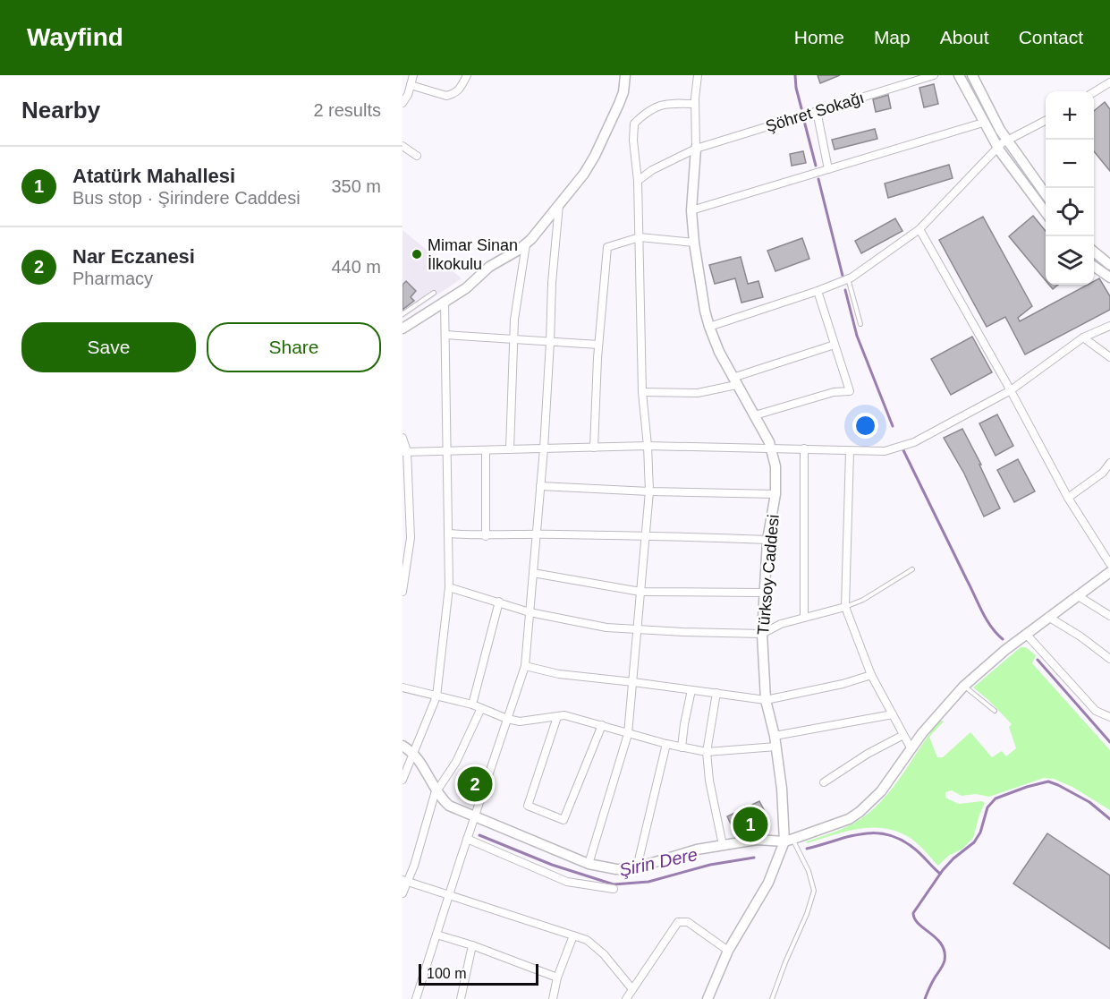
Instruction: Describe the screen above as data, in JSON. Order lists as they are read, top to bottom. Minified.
{"streets":{"street":["Şöhret Sokağı","Türksoy Caddesi"]},"crossings":[["Şöhret Sokağı","Türksoy Caddesi"]],"water":["Şirin Dere"],"places":["Mimar Sinan İlkokulu"],"scale_bar":"100 m","page":{"header":"Wayfind","nav":["Home","Map","About","Contact"],"heading":["Nearby","2 results"],"map_buttons":["+","−"],"list":[{"mark":"1","name":"Atatürk Mahallesi","note":"Bus stop · Şirindere Caddesi","value":"350 m"},{"mark":"2","name":"Nar Eczanesi","note":"Pharmacy","value":"440 m"}],"buttons":["Save","Share"],"pins":["2","1"],"scale":"100 m"}}
